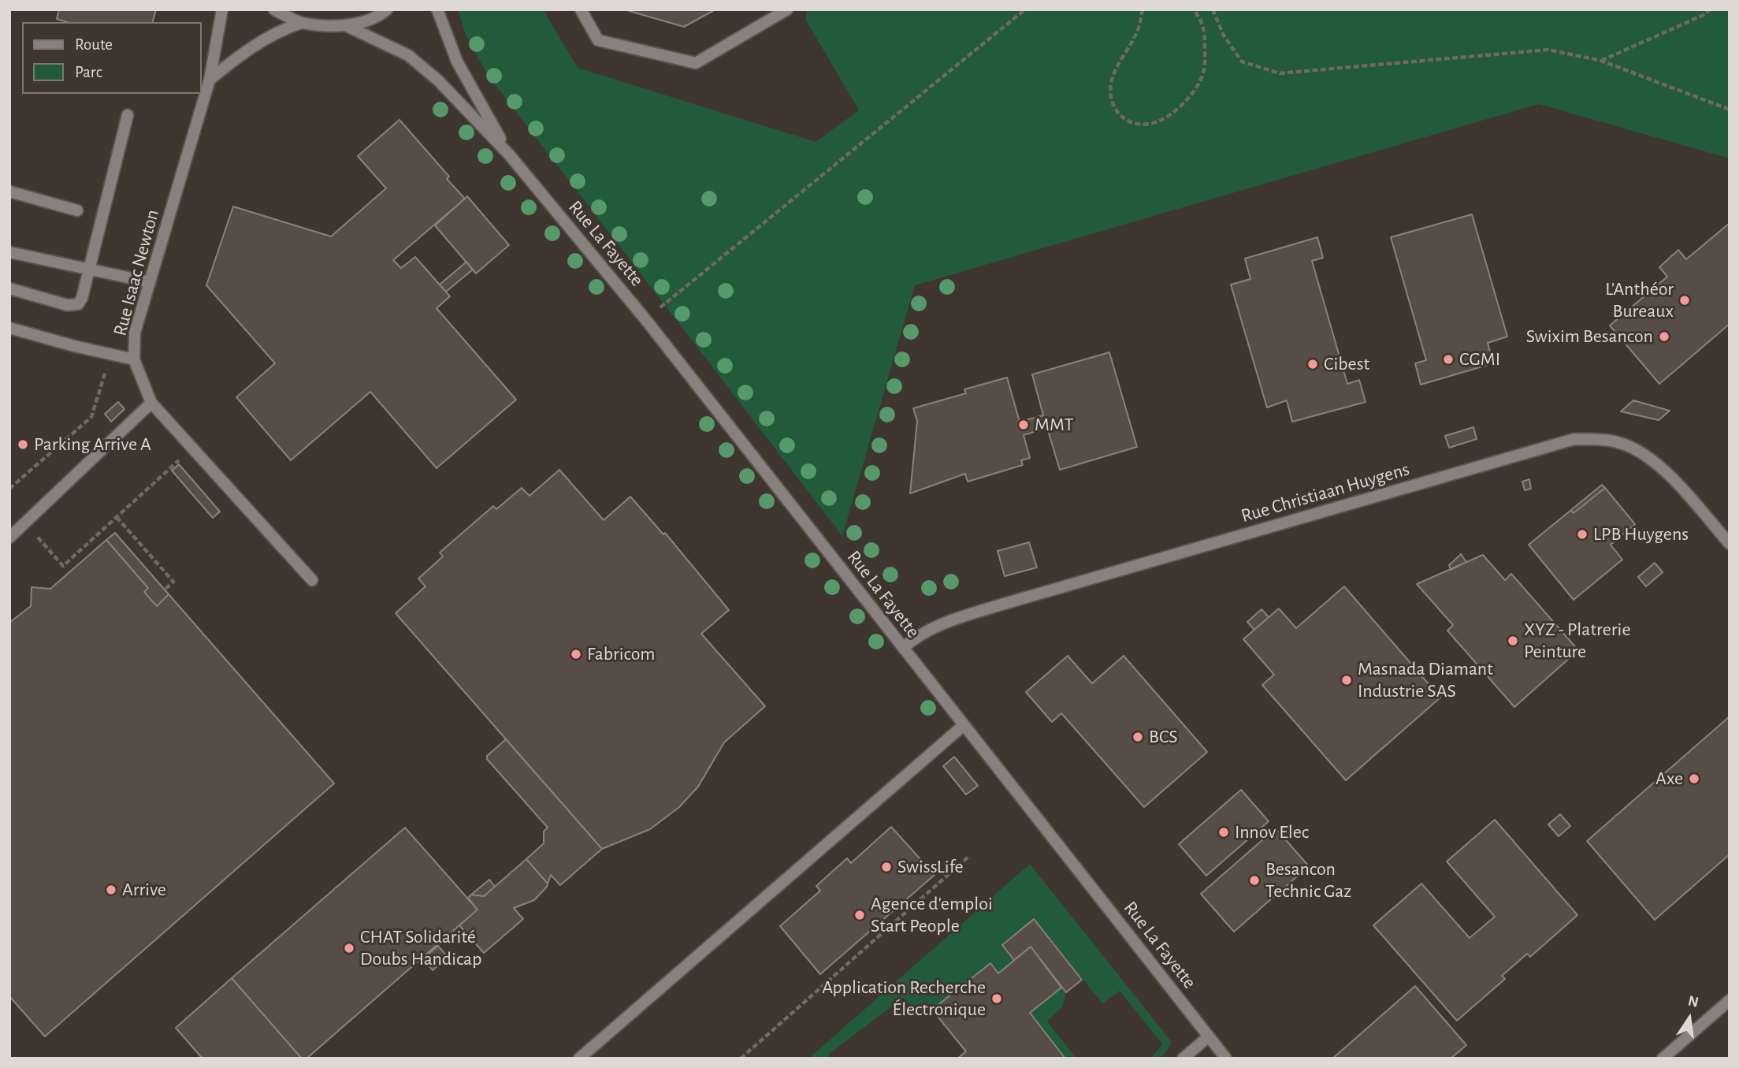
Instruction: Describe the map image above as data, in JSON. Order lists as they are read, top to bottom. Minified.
{"streets":{"street":["Rue La Fayette","Rue Isaac Newton","Rue Christiaan Huygens"]},"crossings":[["Rue La Fayette","Rue Christiaan Huygens"]],"places":["L’Anthéor Bureaux","Swixim Besancon","CGMI","Cibest","MMT","Parking Arrive A","LPB Huygens","XYZ - Platrerie Peinture","Fabricom","Masnada Diamant Industrie SAS","BCS","Axe","Innov Elec","SwissLife","Besancon Technic Gaz","Arrive","Agence d'emploi Start People","CHAT Solidarité Doubs Handicap","Application Recherche Électronique"],"legend":["Route","Parc"],"north":"top"}
